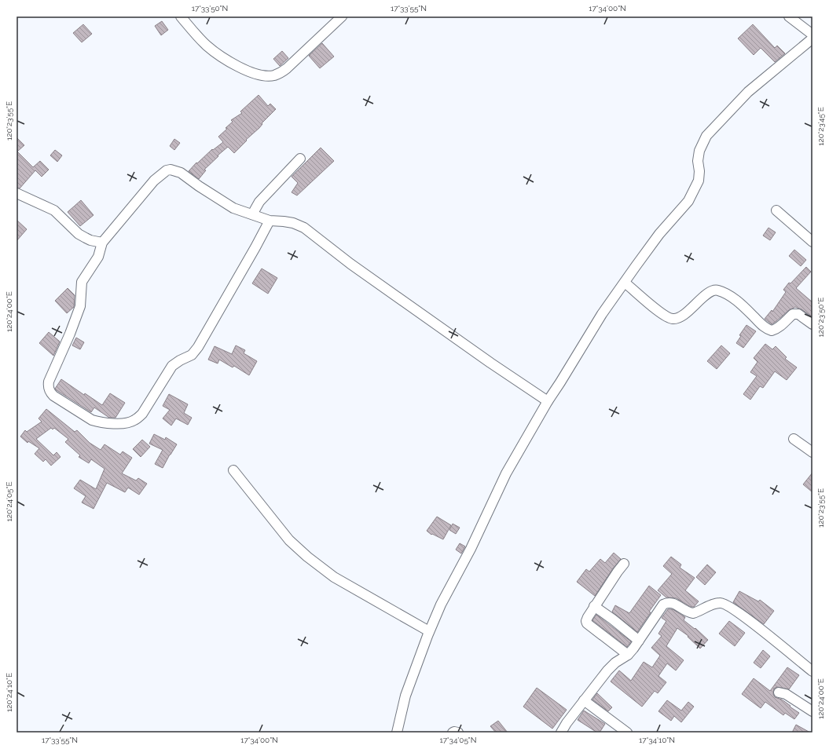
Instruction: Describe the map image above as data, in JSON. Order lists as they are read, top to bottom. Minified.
{"coordinates":["17°33'50\"N","17°33'55\"N","17°34'00\"N","120°23'55\"E","120°23'45\"E","120°24'00\"E","120°23'50\"E","120°24'05\"E","120°24'10\"E","17°34'05\"N","17°34'10\"N"]}
